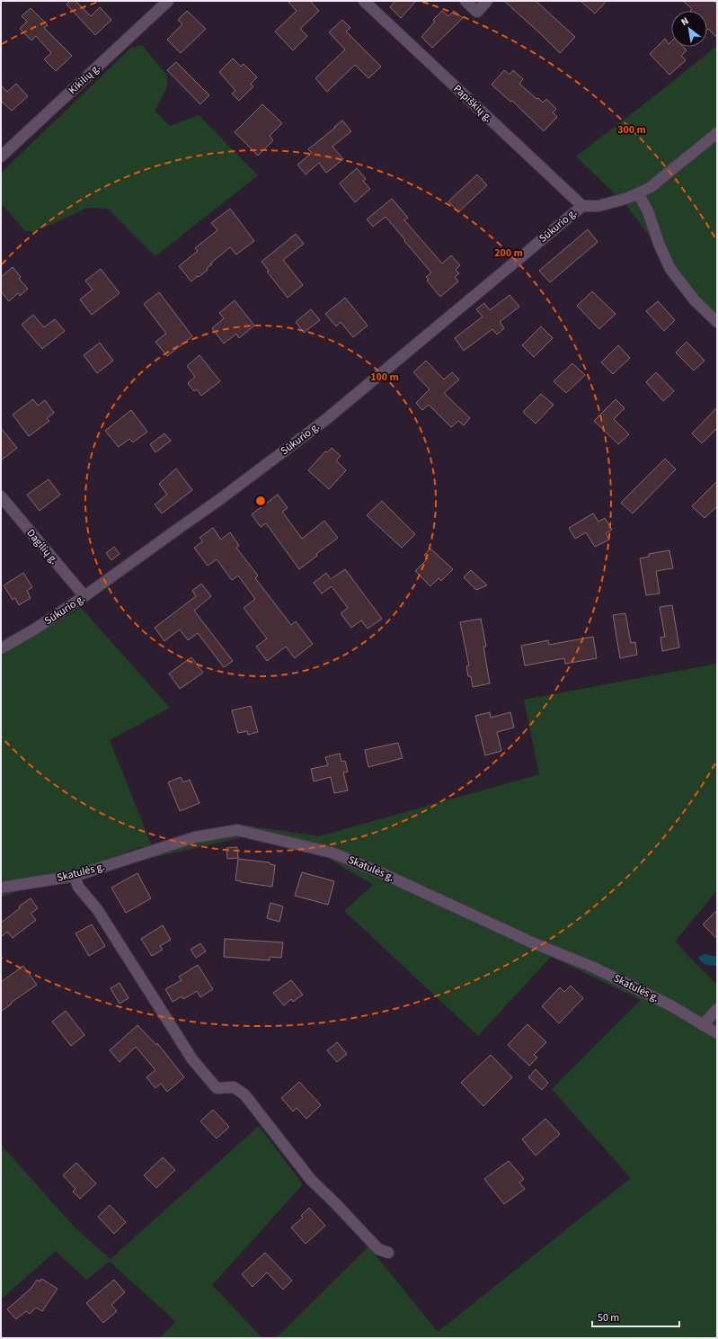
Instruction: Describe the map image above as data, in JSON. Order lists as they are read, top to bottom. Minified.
{"streets":{"street":["Kikilių g.","Papiškių g.","Sūkurio g.","Dagilių g.","Skatulės g."]},"crossings":[["Papiškių g.","Sūkurio g."],["Sūkurio g.","Dagilių g."]],"scale_bar":"50 m","north":"top left","rings":["300 m","200 m","100 m"]}
